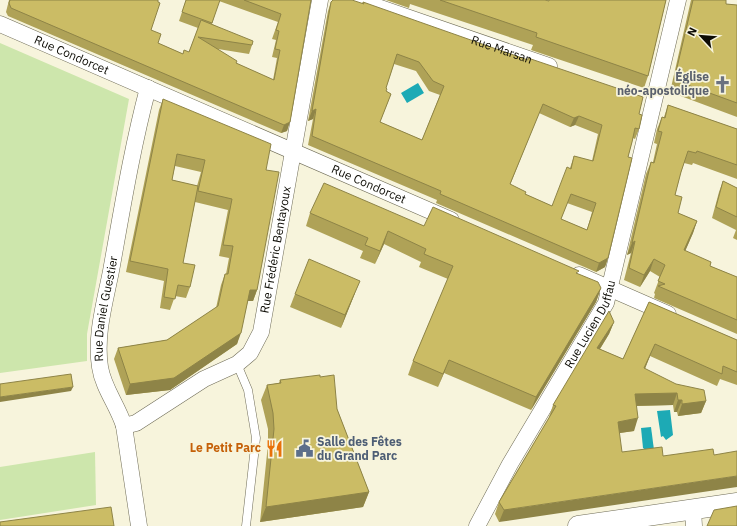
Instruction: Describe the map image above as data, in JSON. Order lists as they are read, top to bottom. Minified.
{"streets":{"street":["Rue Marsan","Rue Condorcet","Rue Frédéric Bentayoux","Rue Daniel Guestier","Rue Lucien Duffau"]},"crossings":[["Rue Condorcet","Rue Frédéric Bentayoux"],["Rue Condorcet","Rue Daniel Guestier"],["Rue Frédéric Bentayoux","Rue Daniel Guestier"]],"places":{"church":["Église néo-apostolique"],"restaurant":["Le Petit Parc"],"public building":["Salle des Fêtes du Grand Parc"]},"north":"top left"}
